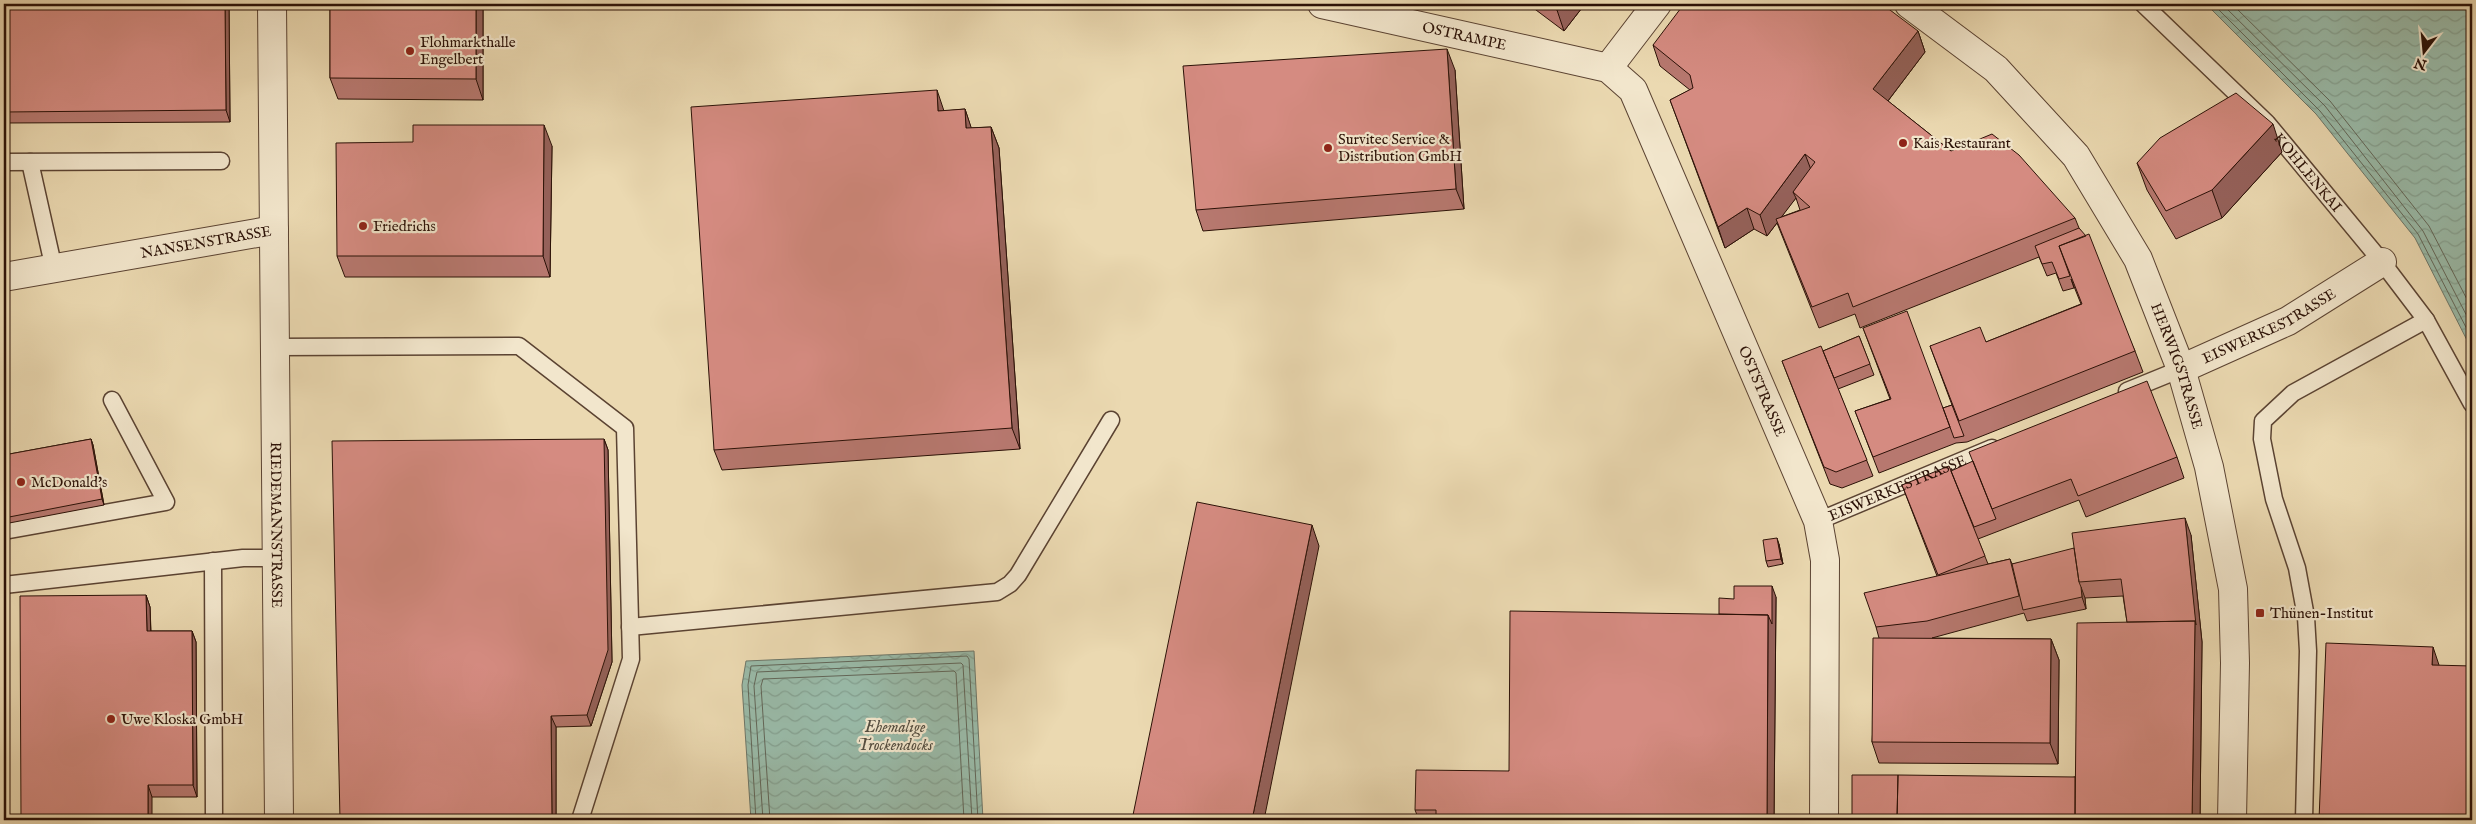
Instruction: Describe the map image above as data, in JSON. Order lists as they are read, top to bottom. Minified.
{"streets":{"street":["OSTRAMPE","NANSENSTRASSE","EISWERKESTRASSE","HERWIGSTRASSE","OSTSTRASSE","RIEDEMANNSTRASSE"],"lane":["KOHLENKAI"]},"crossings":[["OSTRAMPE","OSTSTRASSE"],["KOHLENKAI","EISWERKESTRASSE"],["NANSENSTRASSE","RIEDEMANNSTRASSE"],["EISWERKESTRASSE","HERWIGSTRASSE"],["EISWERKESTRASSE","OSTSTRASSE"]],"water":["Ehemalige Trockendocks"],"places":{"other":["Flohmarkthalle Engelbert","Kais Restaurant","Survitec Service & Distribution GmbH","Friedrichs","McDonald's","Uwe Kloska GmbH"],"transit":["Thünen-Institut"]},"north":"bottom"}
